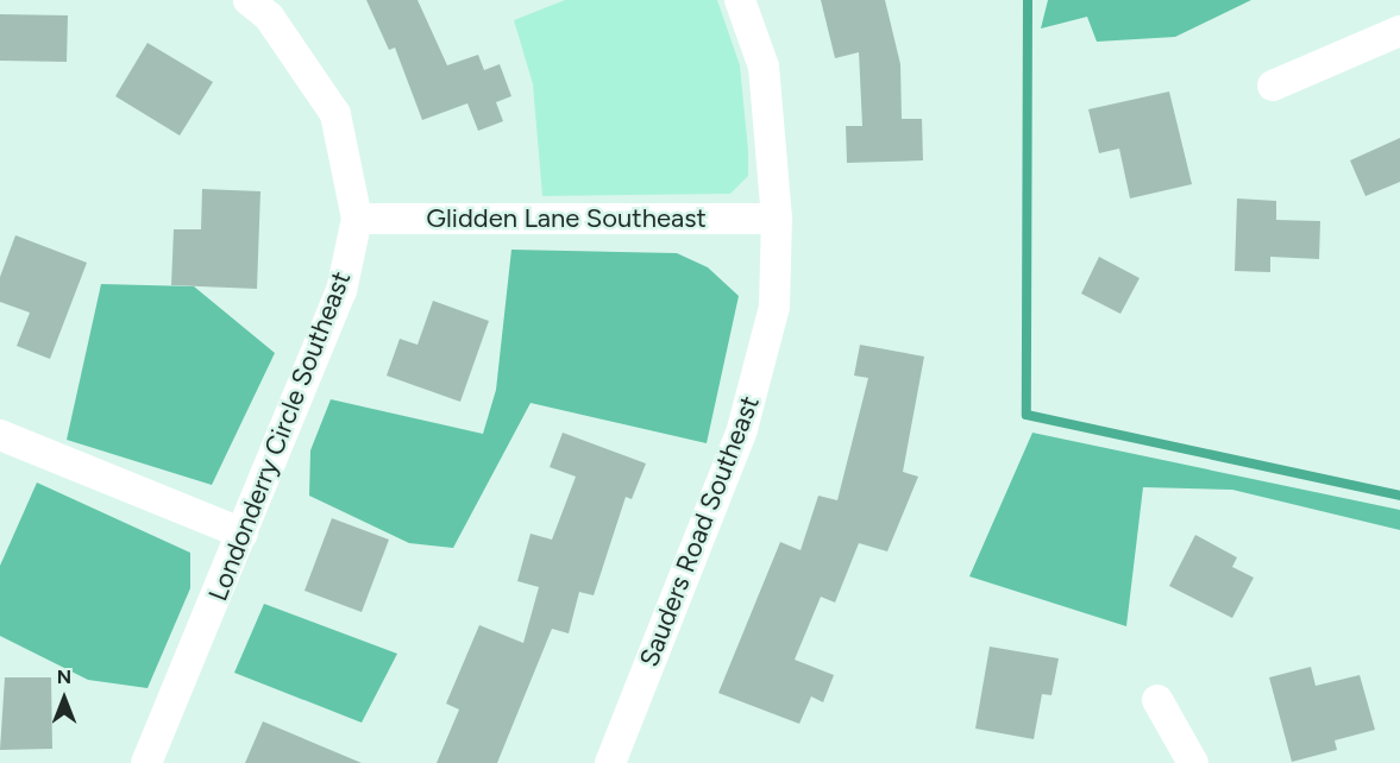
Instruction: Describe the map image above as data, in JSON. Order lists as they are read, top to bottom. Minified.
{"streets":{"street":["Glidden Lane Southeast","Londonderry Circle Southeast","Sauders Road Southeast"]},"crossings":[["Glidden Lane Southeast","Londonderry Circle Southeast"],["Glidden Lane Southeast","Sauders Road Southeast"]],"north":"top"}
